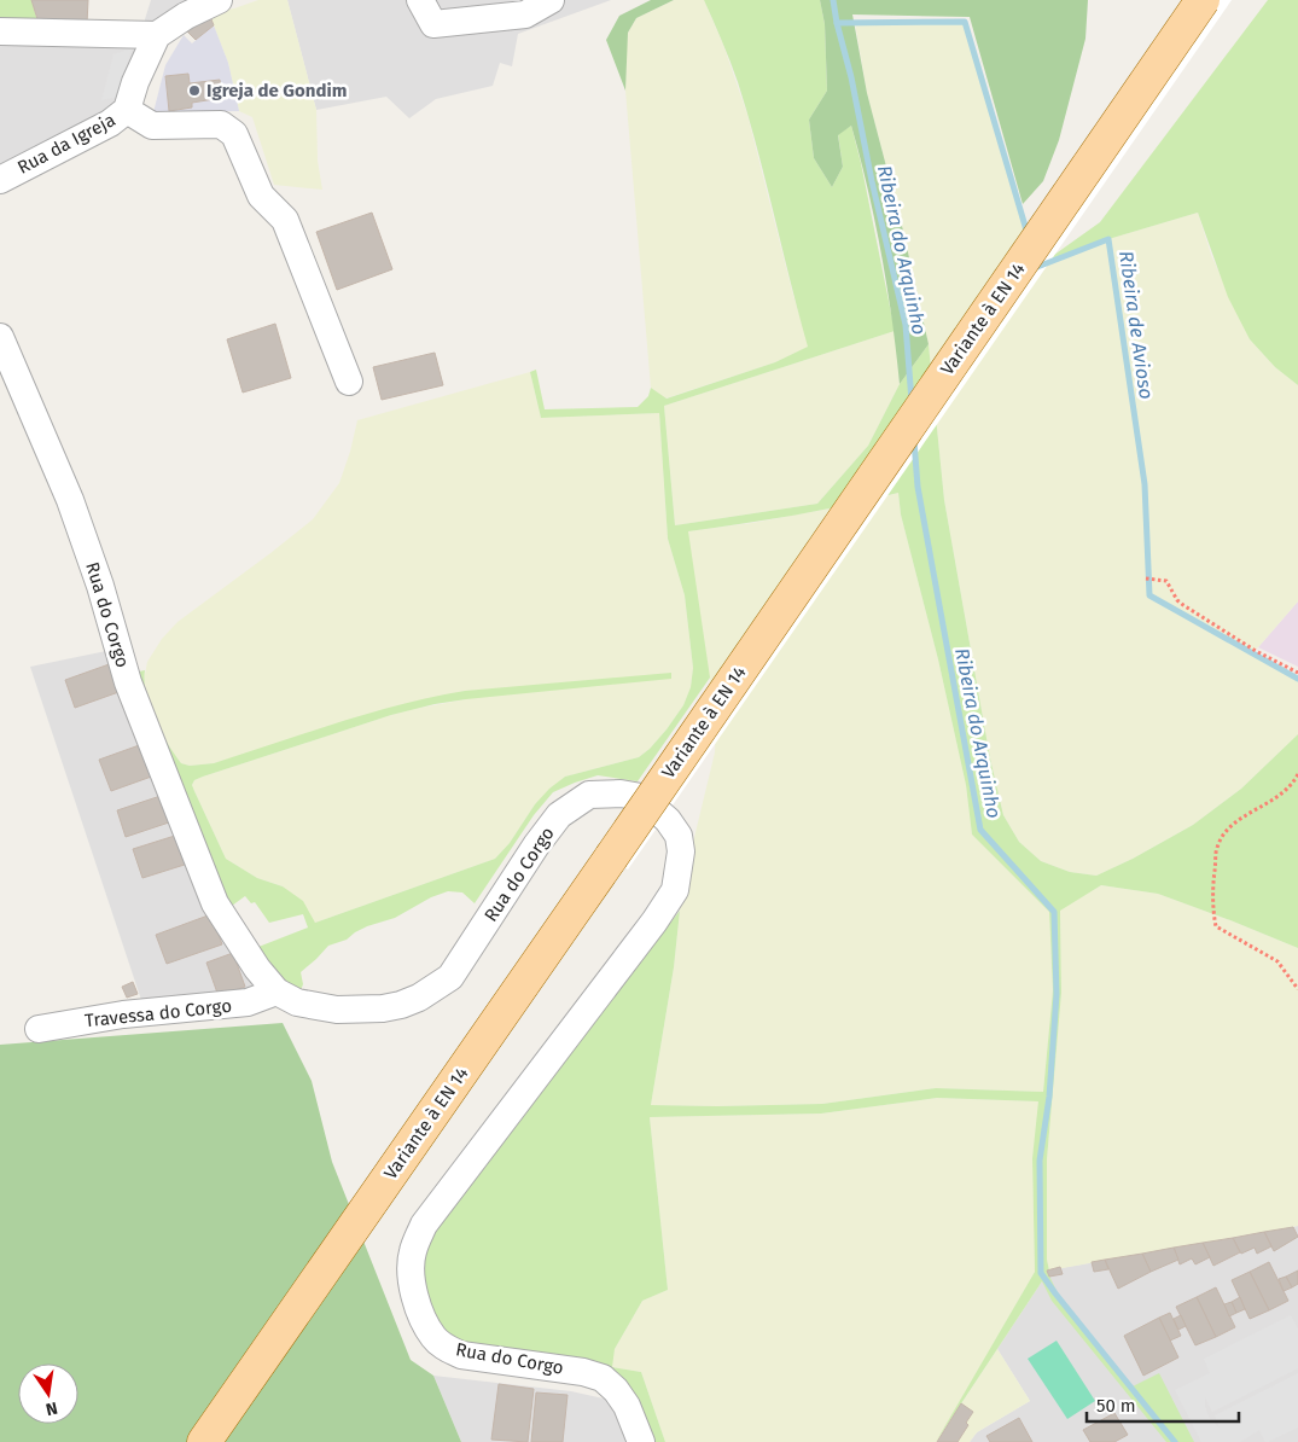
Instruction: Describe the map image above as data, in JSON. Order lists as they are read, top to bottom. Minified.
{"streets":{"main road":["Variante à EN 14"],"street":["Rua da Igreja","Rua do Corgo","Travessa do Corgo"]},"crossings":[["Rua do Corgo","Travessa do Corgo"]],"water":["Ribeira do Arquinho","Ribeira de Avioso"],"places":["Igreja de Gondim"],"scale_bar":"50 m","north":"bottom"}
